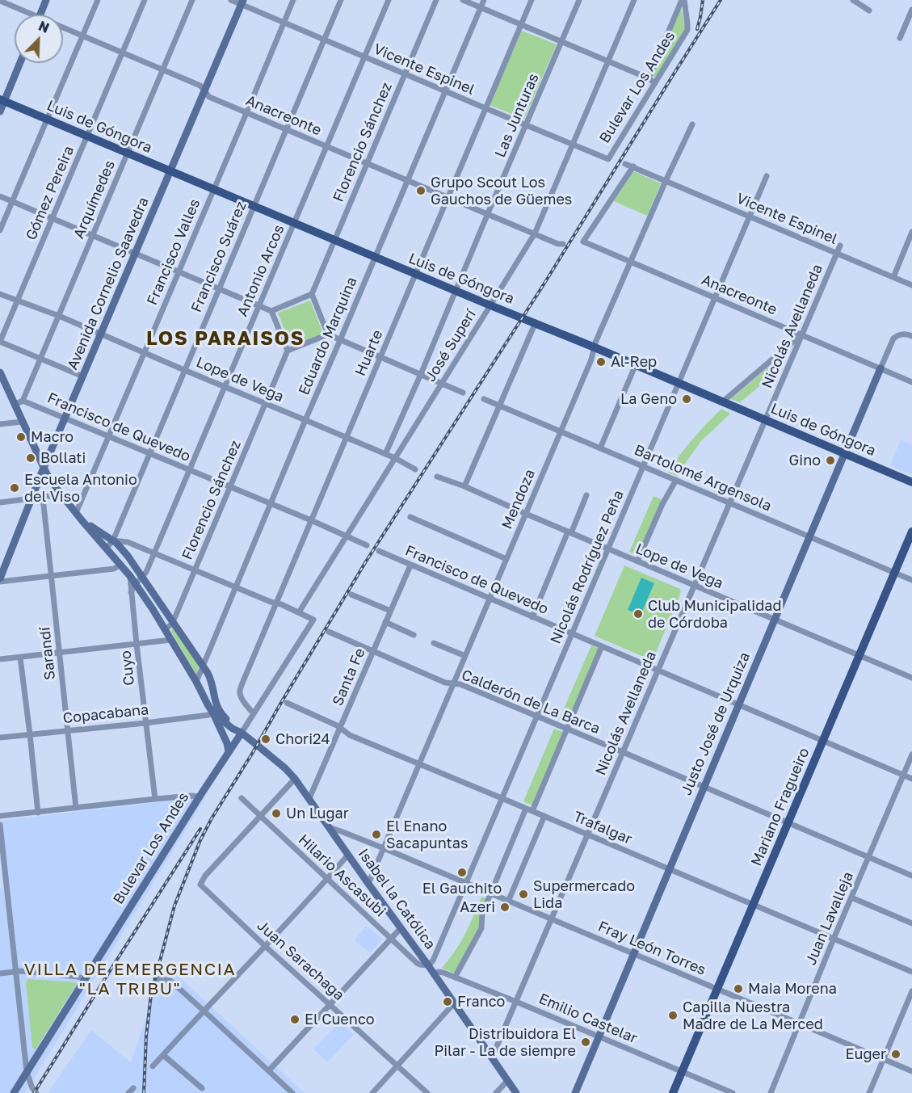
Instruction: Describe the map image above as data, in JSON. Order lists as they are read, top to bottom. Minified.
{"streets":{"main road":["Bulevar Los Andes","Luis de Góngora","Avenida Cornelio Saavedra","Justo José de Urquiza","Mariano Fragueiro","Isabel la Católica"],"street":["Vicente Espinel","Anacreonte","Las Junturas","Florencio Sánchez","Gómez Pereira","Arquímedes","Francisco Valles","Francisco Suárez","Antonio Arcos","Nicolás Avellaneda","Eduardo Marquina","José Superí","Huarte","Lope de Vega","Francisco de Quevedo","Bartolomé Argensola","Mendoza","Nicolás Rodríguez Peña","Sarandí","Cuyo","Santa Fe","Calderón de La Barca","Copacabana","Trafalgar","Hilario Ascasubi","Juan Lavalleja","Fray León Torres","Juan Sarachaga","Emilio Castelar"]},"crossings":[["Vicente Espinel","Bulevar Los Andes"],["Vicente Espinel","Anacreonte"],["Vicente Espinel","Las Junturas"],["Vicente Espinel","Florencio Sánchez"],["Vicente Espinel","Francisco Valles"],["Vicente Espinel","Francisco Suárez"],["Vicente Espinel","Antonio Arcos"],["Vicente Espinel","Avenida Cornelio Saavedra"],["Vicente Espinel","Nicolás Avellaneda"],["Vicente Espinel","Eduardo Marquina"],["Vicente Espinel","José Superí"],["Vicente Espinel","Huarte"],["Vicente Espinel","Mendoza"],["Vicente Espinel","Nicolás Rodríguez Peña"],["Bulevar Los Andes","José Superí"],["Bulevar Los Andes","Huarte"],["Bulevar Los Andes","Isabel la Católica"],["Anacreonte","Las Junturas"],["Anacreonte","Florencio Sánchez"],["Anacreonte","Gómez Pereira"],["Anacreonte","Arquímedes"],["Anacreonte","Francisco Valles"],["Anacreonte","Francisco Suárez"],["Anacreonte","Antonio Arcos"],["Anacreonte","Avenida Cornelio Saavedra"],["Anacreonte","Nicolás Avellaneda"],["Anacreonte","Eduardo Marquina"],["Anacreonte","José Superí"],["Anacreonte","Huarte"],["Anacreonte","Mendoza"],["Anacreonte","Nicolás Rodríguez Peña"],["Anacreonte","Justo José de Urquiza"],["Las Junturas","Luis de Góngora"],["Las Junturas","Lope de Vega"],["Luis de Góngora","Florencio Sánchez"],["Luis de Góngora","Gómez Pereira"],["Luis de Góngora","Arquímedes"],["Luis de Góngora","Francisco Valles"],["Luis de Góngora","Francisco Suárez"],["Luis de Góngora","Antonio Arcos"],["Luis de Góngora","Avenida Cornelio Saavedra"],["Luis de Góngora","Nicolás Avellaneda"],["Luis de Góngora","Eduardo Marquina"],["Luis de Góngora","José Superí"],["Luis de Góngora","Huarte"],["Luis de Góngora","Mendoza"],["Luis de Góngora","Nicolás Rodríguez Peña"],["Luis de Góngora","Justo José de Urquiza"],["Florencio Sánchez","Lope de Vega"],["Florencio Sánchez","Francisco de Quevedo"],["Gómez Pereira","Lope de Vega"],["Arquímedes","Lope de Vega"],["Arquímedes","Francisco de Quevedo"],["Francisco Valles","Lope de Vega"],["Francisco Valles","Francisco de Quevedo"],["Francisco Suárez","Lope de Vega"],["Francisco Suárez","Francisco de Quevedo"],["Antonio Arcos","Lope de Vega"],["Antonio Arcos","Francisco de Quevedo"],["Avenida Cornelio Saavedra","Lope de Vega"],["Avenida Cornelio Saavedra","Francisco de Quevedo"],["Nicolás Avellaneda","Lope de Vega"],["Nicolás Avellaneda","Francisco de Quevedo"],["Nicolás Avellaneda","Bartolomé Argensola"],["Nicolás Avellaneda","Calderón de La Barca"],["Nicolás Avellaneda","Trafalgar"],["Nicolás Avellaneda","Isabel la Católica"],["Nicolás Avellaneda","Fray León Torres"],["Nicolás Avellaneda","Emilio Castelar"],["Eduardo Marquina","Lope de Vega"],["Eduardo Marquina","Francisco de Quevedo"],["José Superí","Lope de Vega"],["José Superí","Francisco de Quevedo"],["Huarte","Lope de Vega"],["Huarte","Francisco de Quevedo"],["Lope de Vega","Mendoza"],["Lope de Vega","Nicolás Rodríguez Peña"],["Lope de Vega","Justo José de Urquiza"],["Lope de Vega","Mariano Fragueiro"],["Francisco de Quevedo","Mendoza"],["Francisco de Quevedo","Nicolás Rodríguez Peña"],["Francisco de Quevedo","Santa Fe"],["Francisco de Quevedo","Justo José de Urquiza"],["Francisco de Quevedo","Mariano Fragueiro"],["Francisco de Quevedo","Juan Lavalleja"],["Bartolomé Argensola","Mendoza"],["Bartolomé Argensola","Nicolás Rodríguez Peña"],["Bartolomé Argensola","Justo José de Urquiza"],["Bartolomé Argensola","Mariano Fragueiro"],["Mendoza","Calderón de La Barca"],["Mendoza","Trafalgar"],["Mendoza","Isabel la Católica"],["Mendoza","Fray León Torres"],["Nicolás Rodríguez Peña","Calderón de La Barca"],["Nicolás Rodríguez Peña","Trafalgar"],["Nicolás Rodríguez Peña","Hilario Ascasubi"],["Nicolás Rodríguez Peña","Isabel la Católica"],["Nicolás Rodríguez Peña","Fray León Torres"],["Sarandí","Copacabana"],["Cuyo","Copacabana"],["Santa Fe","Calderón de La Barca"],["Santa Fe","Trafalgar"],["Santa Fe","Isabel la Católica"],["Calderón de La Barca","Justo José de Urquiza"],["Calderón de La Barca","Mariano Fragueiro"],["Calderón de La Barca","Juan Lavalleja"],["Justo José de Urquiza","Trafalgar"],["Justo José de Urquiza","Fray León Torres"],["Justo José de Urquiza","Emilio Castelar"],["Mariano Fragueiro","Trafalgar"],["Mariano Fragueiro","Fray León Torres"],["Mariano Fragueiro","Emilio Castelar"],["Trafalgar","Juan Lavalleja"],["Hilario Ascasubi","Isabel la Católica"],["Hilario Ascasubi","Juan Sarachaga"],["Isabel la Católica","Fray León Torres"],["Isabel la Católica","Emilio Castelar"],["Juan Lavalleja","Fray León Torres"]],"districts":["LOS PARAISOS","VILLA DE EMERGENCIA \"LA TRIBU\""],"places":["Grupo Scout Los Gauchos de Güemes","Al-Rep","La Geno","Macro","Bollati","Gino","Escuela Antonio del Viso","Club Municipalidad de Córdoba","Chori24","Un Lugar","El Enano Sacapuntas","El Gauchito","Supermercado Lida","Azeri","Maia Morena","Franco","Capilla Nuestra Madre de La Merced","El Cuenco","Distribuidora El Pilar - La de siempre","Euger"],"north":"top right"}
